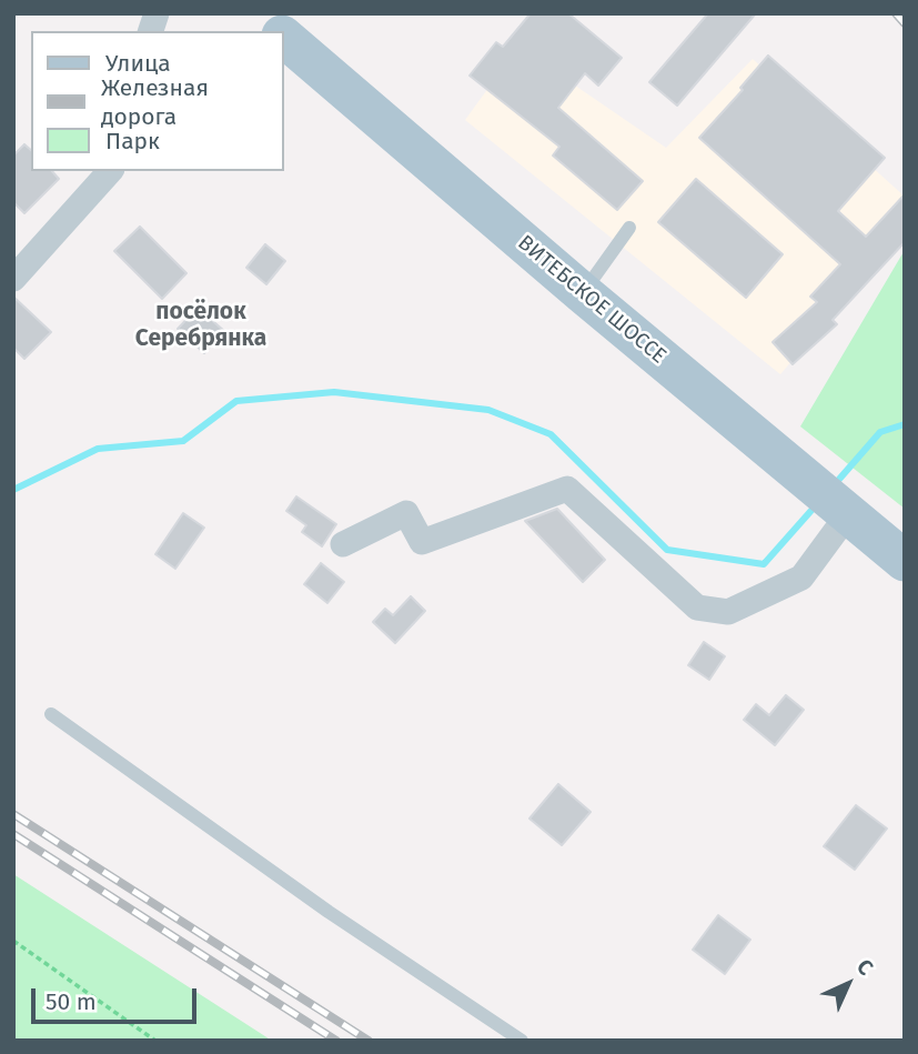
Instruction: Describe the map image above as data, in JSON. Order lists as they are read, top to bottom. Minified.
{"streets":{"main road":["ВИТЕБСКОЕ ШОССЕ"]},"districts":["посёлок Серебрянка"],"legend":["Улица","Железная дорога","Парк"],"scale_bar":"50 m","north":"top right"}
